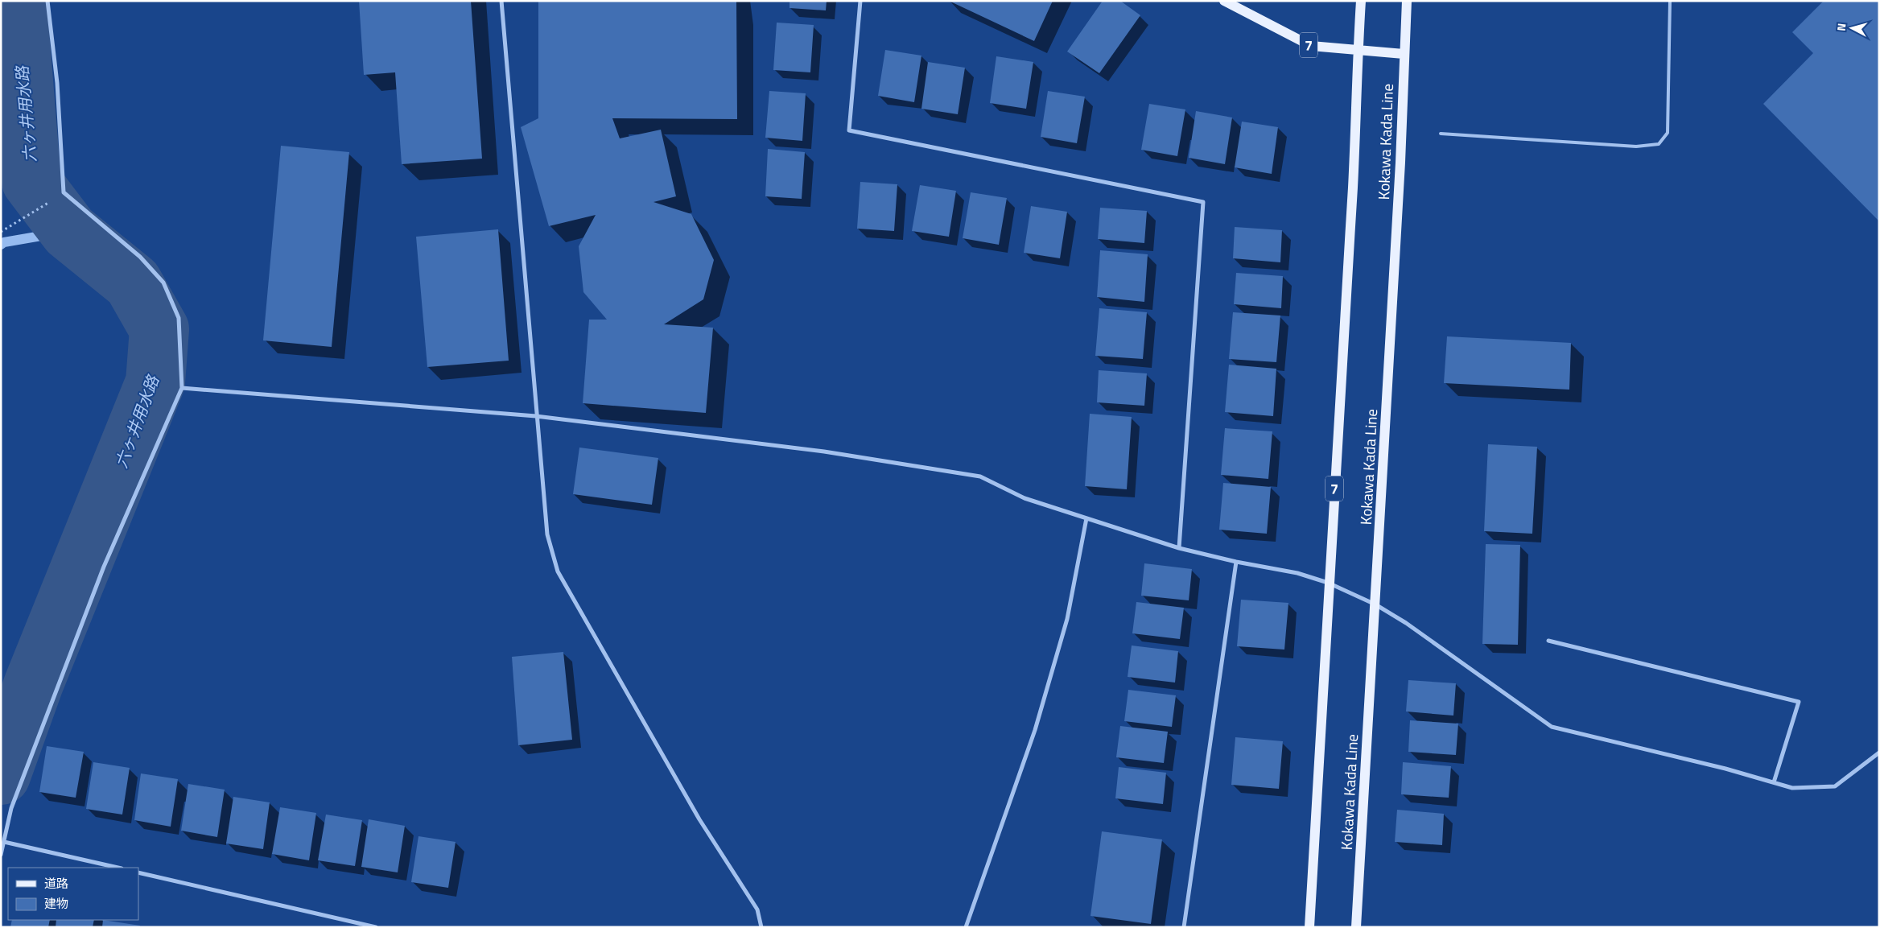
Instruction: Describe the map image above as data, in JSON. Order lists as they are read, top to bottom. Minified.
{"streets":{"main road":["7","Kokawa Kada Line"]},"crossings":[["7","Kokawa Kada Line"]],"water":["六ヶ井用水路"],"legend":["道路","建物"],"north":"left"}
